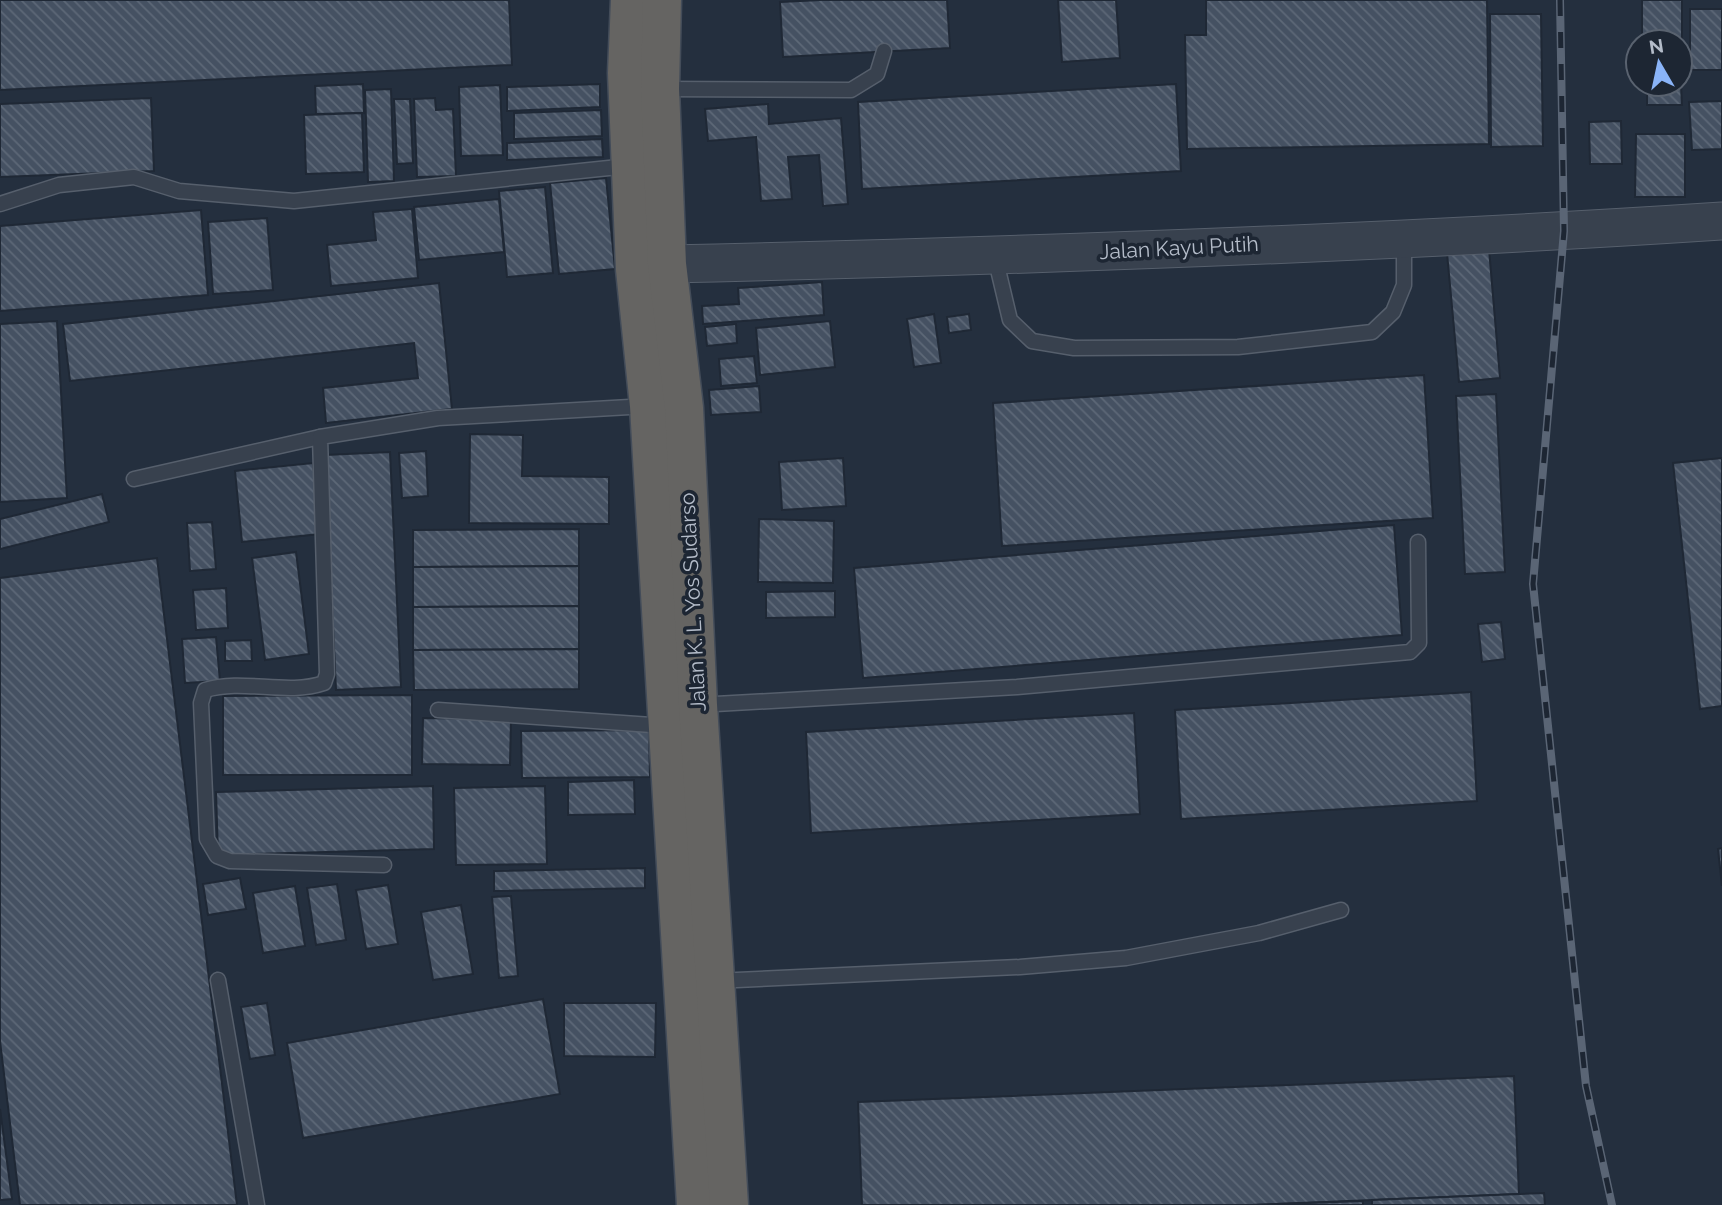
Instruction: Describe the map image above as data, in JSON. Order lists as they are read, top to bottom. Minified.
{"streets":{"highway":["Jalan K. L. Yos Sudarso"],"street":["Jalan Kayu Putih"]},"crossings":[["Jalan Kayu Putih","Jalan K. L. Yos Sudarso"]],"north":"top"}
